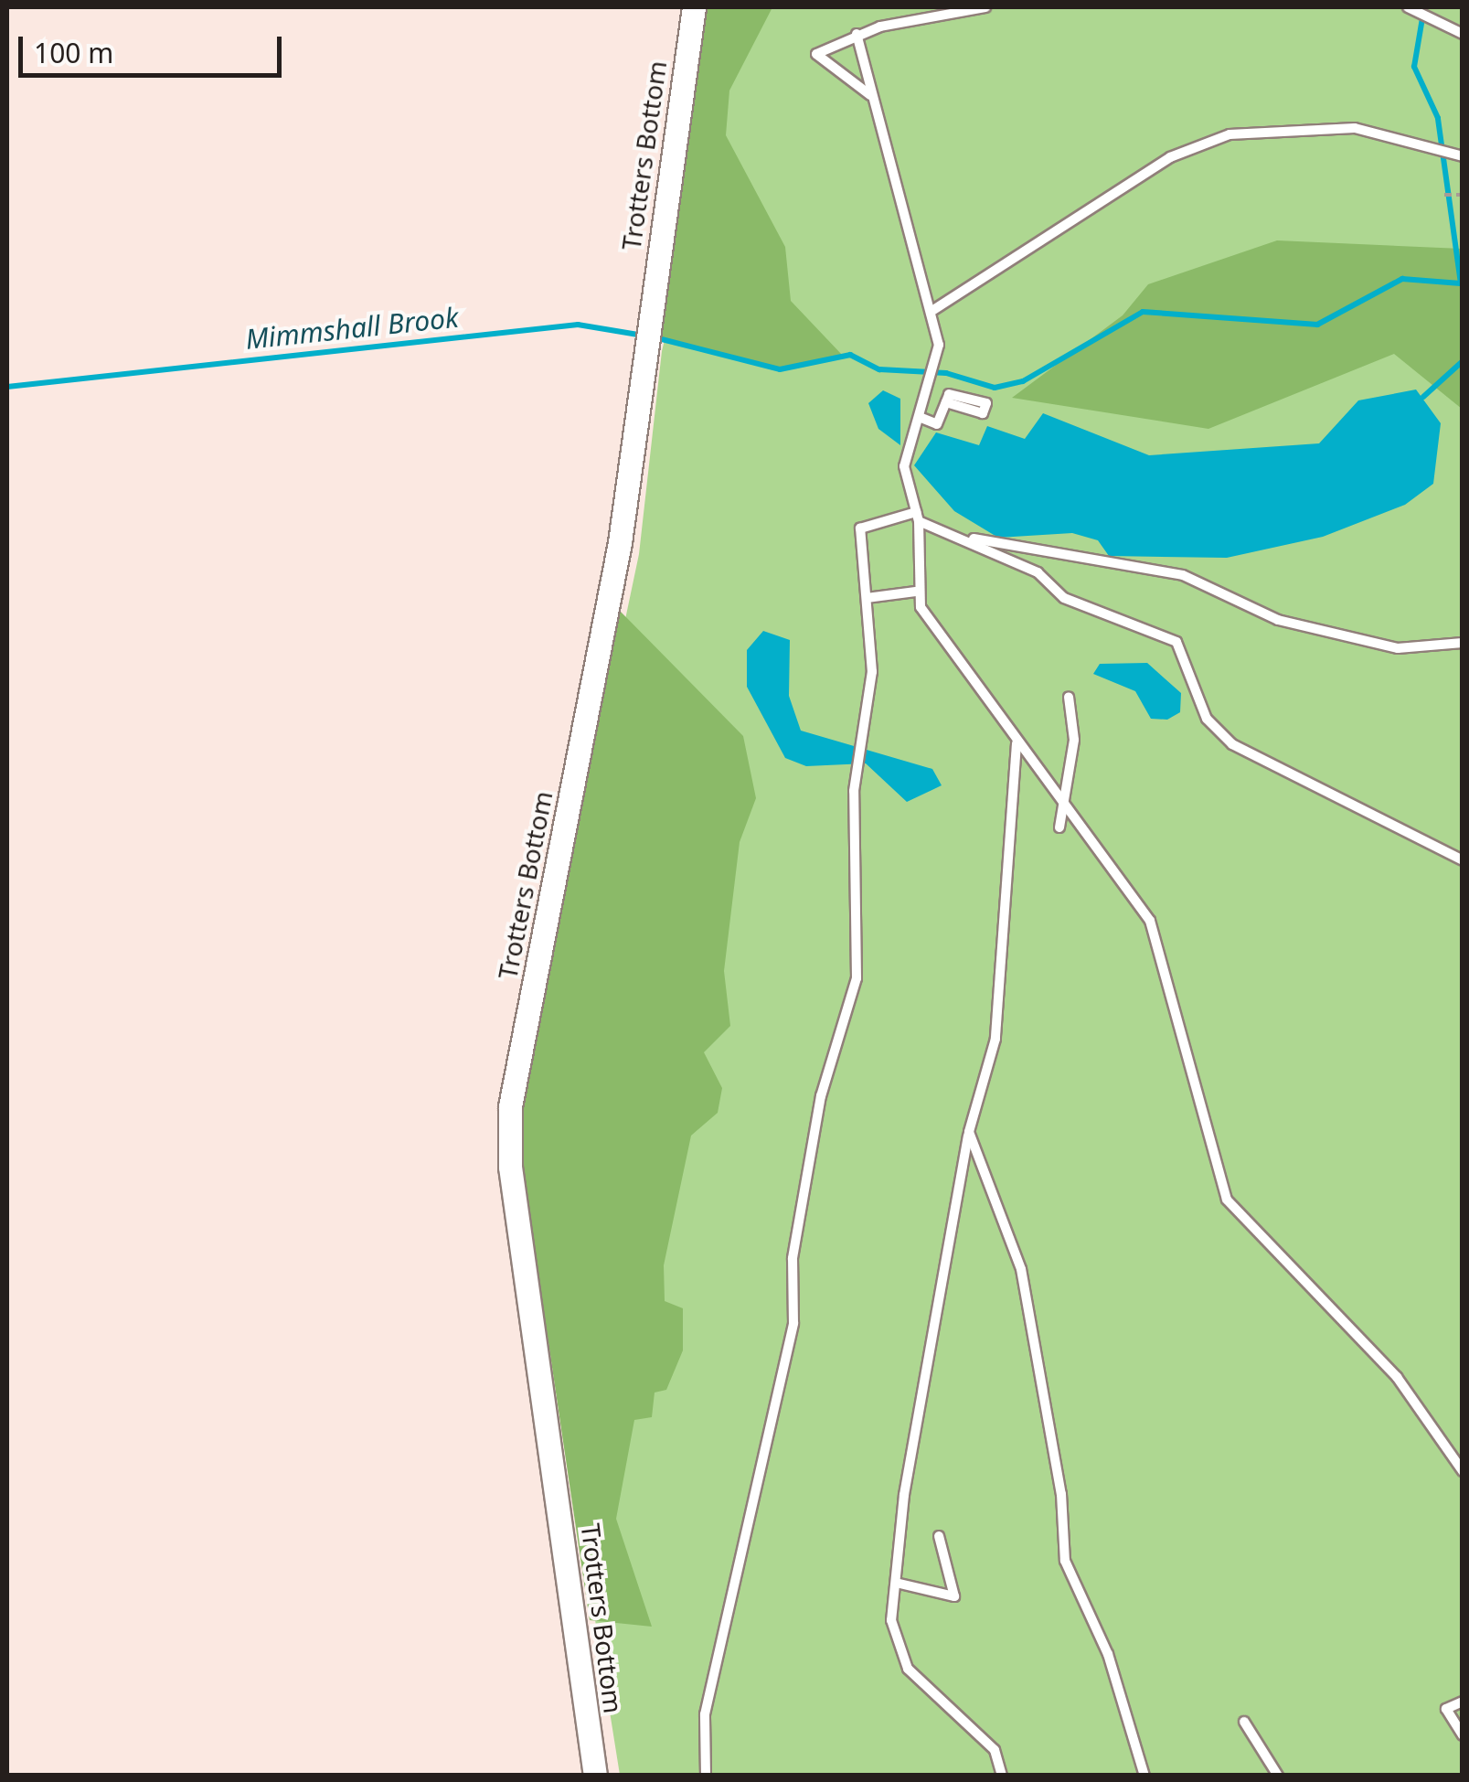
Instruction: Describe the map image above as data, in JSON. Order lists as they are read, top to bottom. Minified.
{"streets":{"street":["Trotters Bottom"]},"water":["Mimmshall Brook"],"scale_bar":"100 m"}
